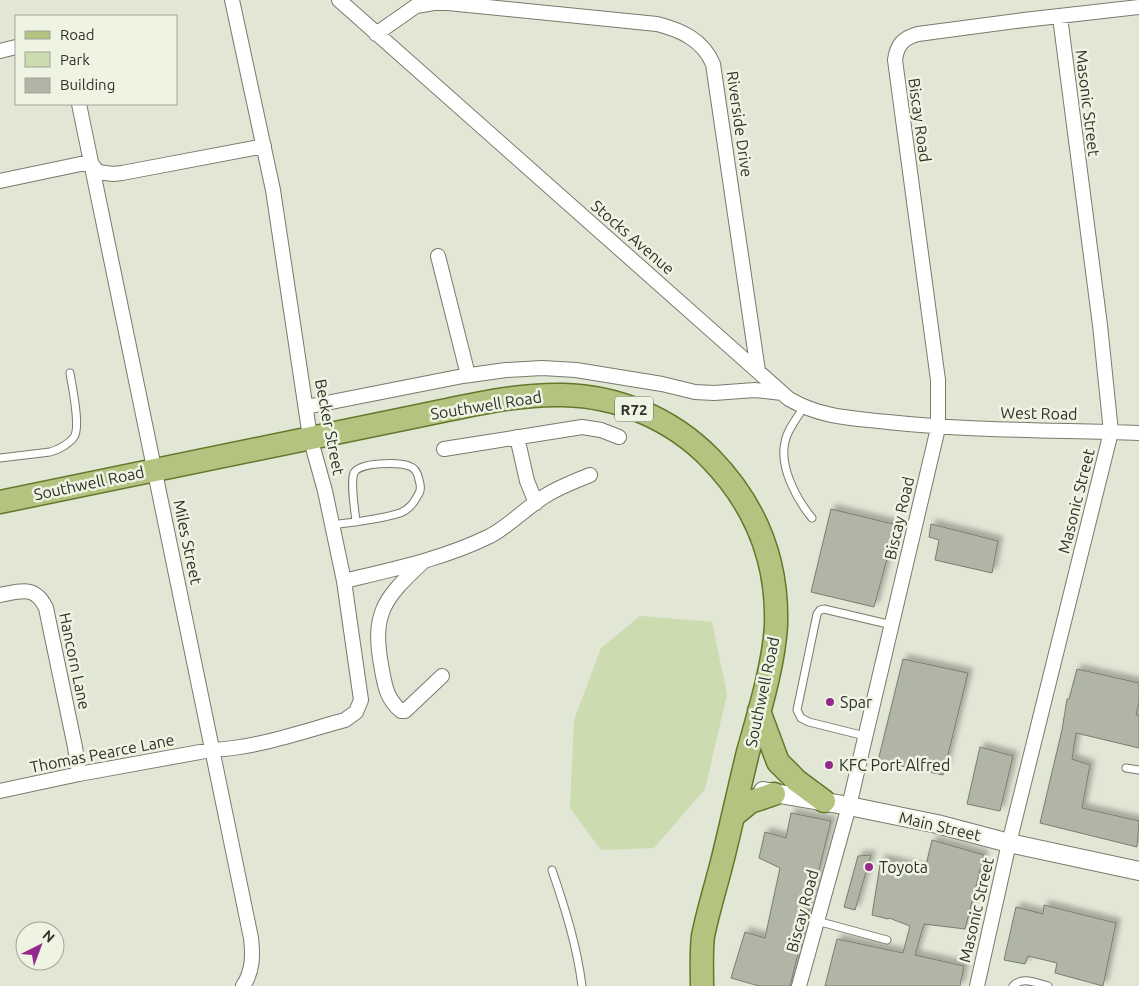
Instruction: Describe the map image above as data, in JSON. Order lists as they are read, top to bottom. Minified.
{"streets":{"main road":["Southwell Road","R72"],"street":["Masonic Street","Biscay Road","Riverside Drive","Stocks Avenue","West Road","Becker Street","Miles Street","Hancorn Lane","Thomas Pearce Lane","Main Street"]},"crossings":[["Masonic Street","Biscay Road"],["Masonic Street","West Road"],["Masonic Street","Main Street"],["Biscay Road","Stocks Avenue"],["Biscay Road","West Road"],["Biscay Road","Main Street"],["Riverside Drive","Stocks Avenue"],["Stocks Avenue","Southwell Road"],["Stocks Avenue","West Road"],["Southwell Road","Becker Street"],["Southwell Road","Miles Street"],["Southwell Road","Main Street"],["Becker Street","Miles Street"],["Becker Street","Thomas Pearce Lane"],["Miles Street","Thomas Pearce Lane"],["Hancorn Lane","Thomas Pearce Lane"]],"places":["Spar","KFC Port Alfred","Toyota"],"legend":["Road","Park","Building"],"north":"top right"}
